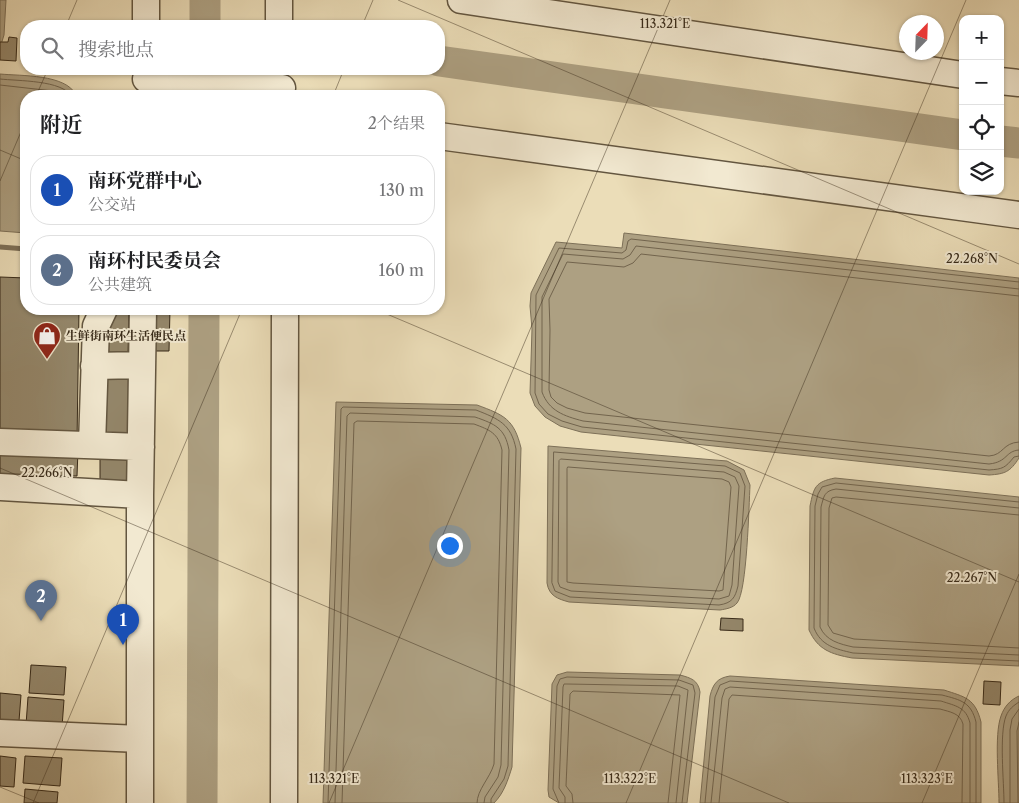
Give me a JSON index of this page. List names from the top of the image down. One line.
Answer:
{"places":{"shop":["生鲜街南环生活便民点"]},"north":"top right","page":{"map_buttons":["+","−"],"search":"搜索地点","heading":["附近","2个结果"],"list":[{"mark":"1","name":"南环党群中心","note":"公交站","value":"130 m"},{"mark":"2","name":"南环村民委员会","note":"公共建筑","value":"160 m"}],"pins":["2","1"]},"coordinates":["113.321°E","22.268°N","22.266°N","22.267°N","113.322°E","113.323°E"]}
